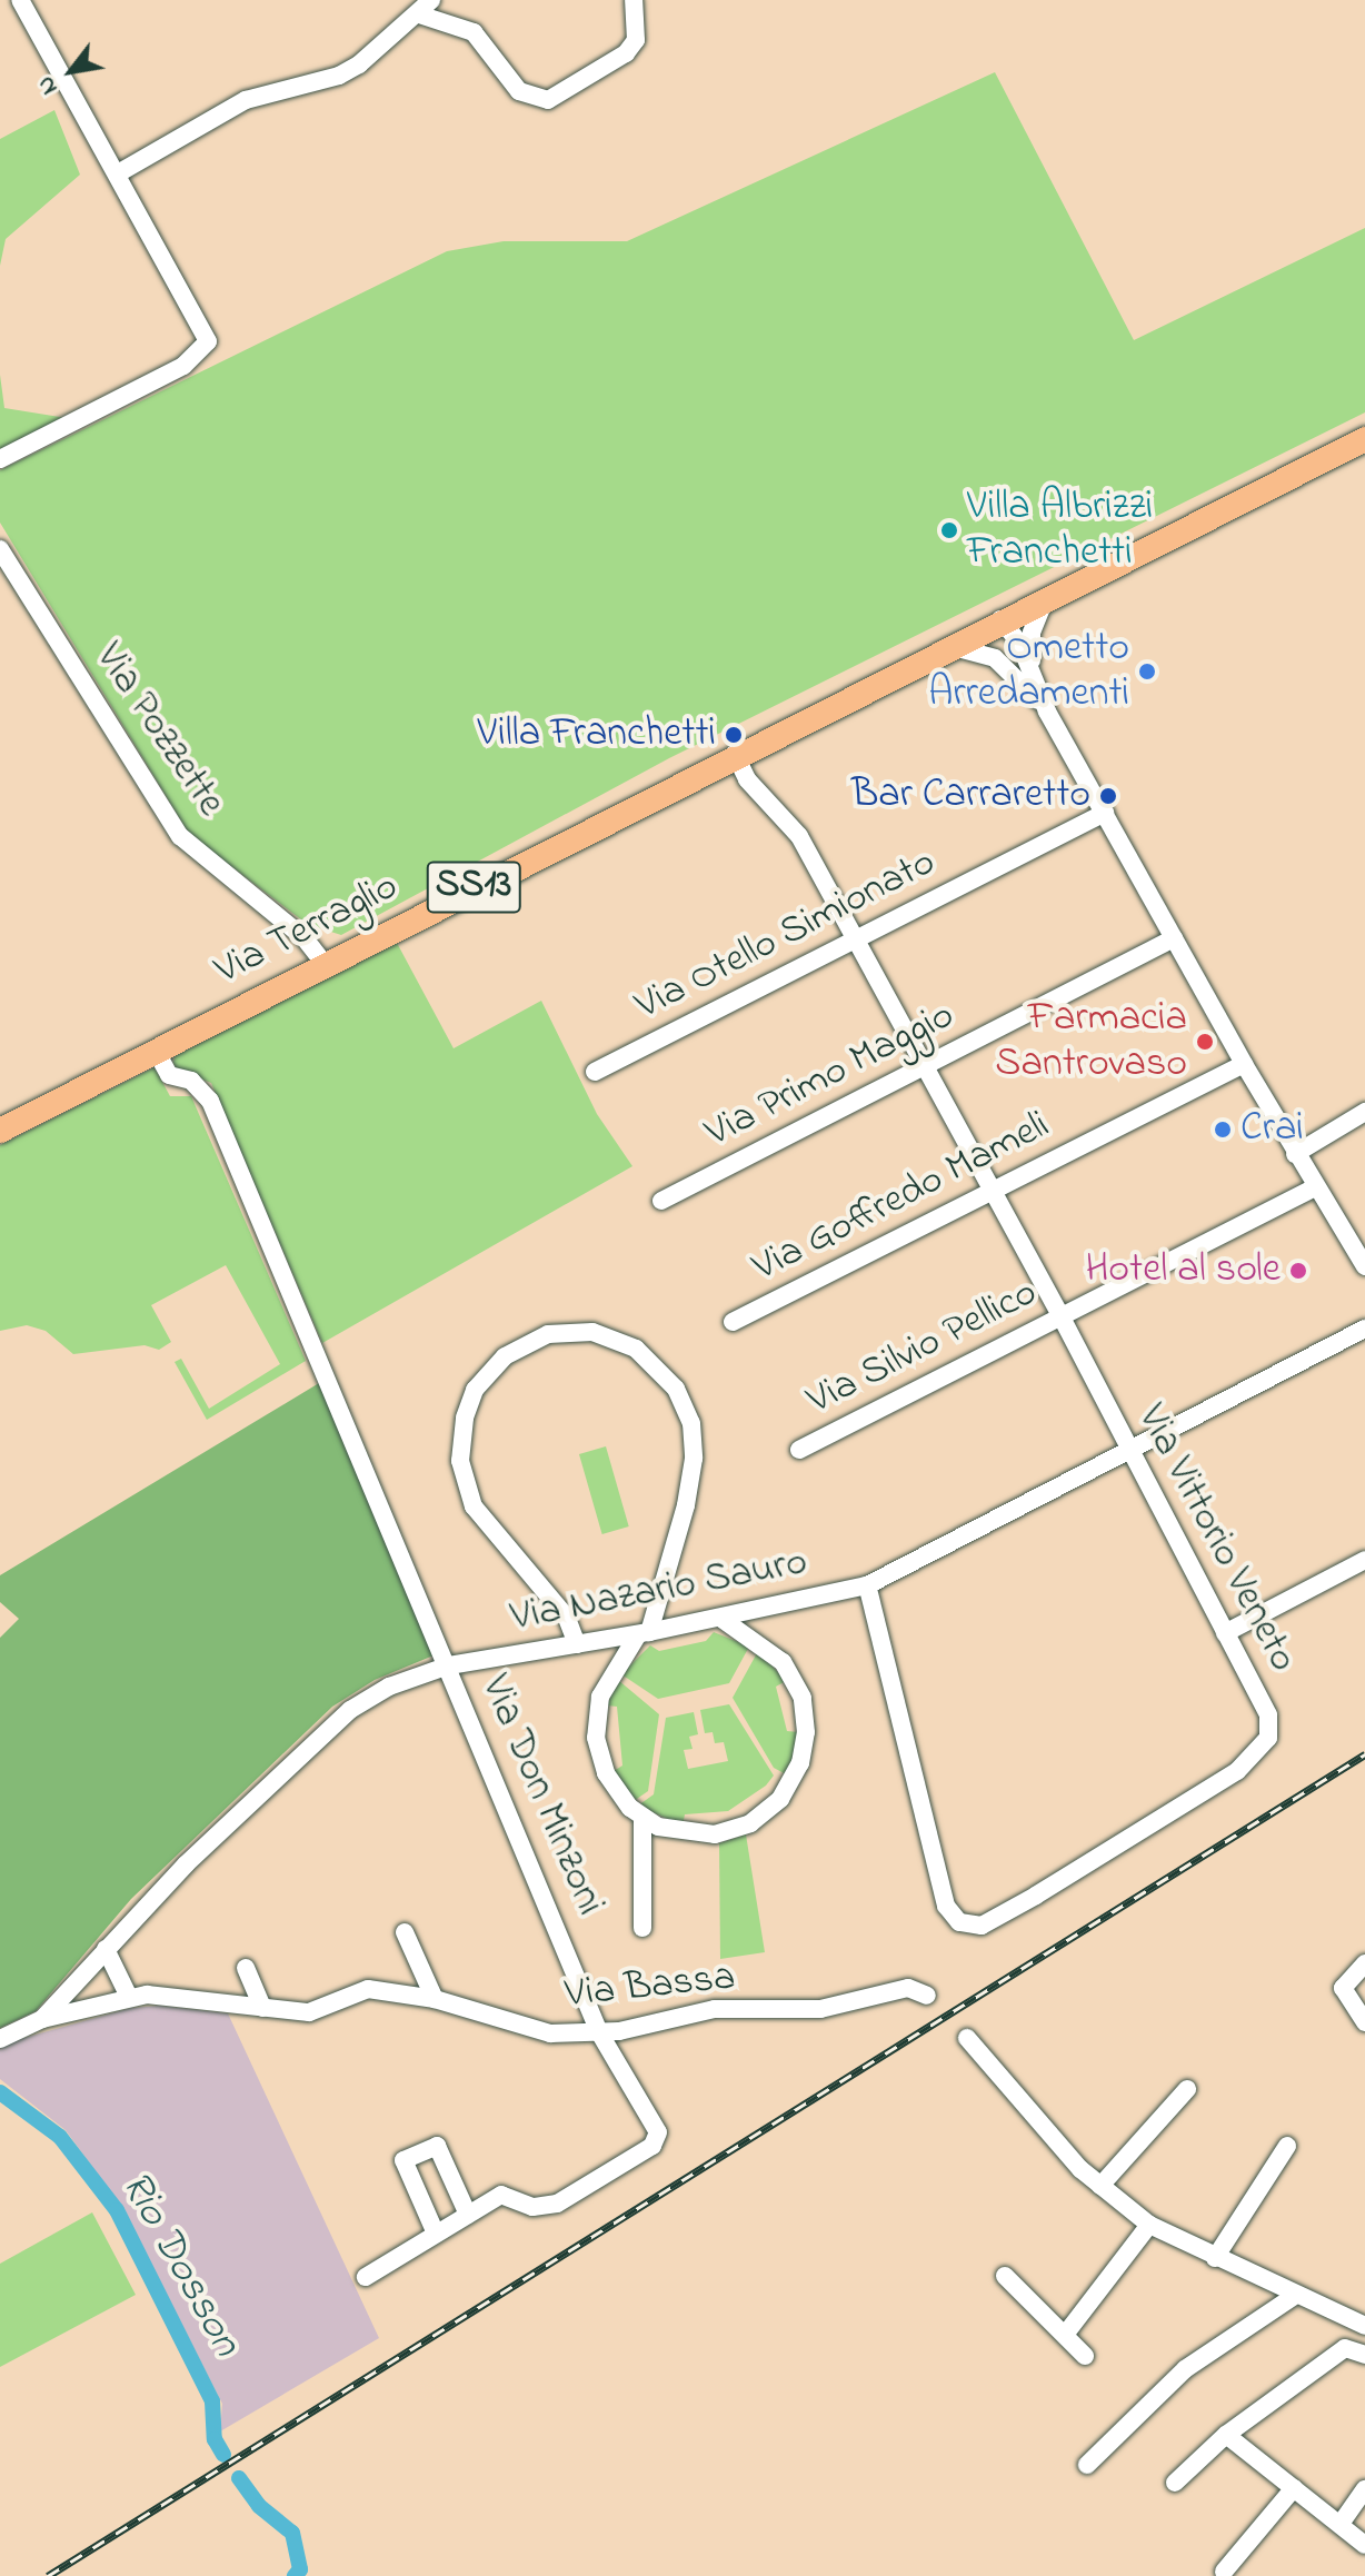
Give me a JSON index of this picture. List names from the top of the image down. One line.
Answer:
{"streets":{"main road":["SS13","Via Terraglio"],"street":["Via Pozzette","Via Otello Simionato","Via Primo Maggio","Via Goffredo Mameli","Via Silvio Pellico","Via Vittorio Veneto","Via Nazario Sauro","Via Don Minzoni","Via Bassa"]},"crossings":[["Via Pozzette","Via Terraglio"],["Via Terraglio","Via Vittorio Veneto"],["Via Terraglio","Via Don Minzoni"],["Via Otello Simionato","Via Vittorio Veneto"],["Via Primo Maggio","Via Vittorio Veneto"],["Via Goffredo Mameli","Via Vittorio Veneto"],["Via Silvio Pellico","Via Vittorio Veneto"],["Via Vittorio Veneto","Via Nazario Sauro"],["Via Nazario Sauro","Via Don Minzoni"],["Via Nazario Sauro","Via Bassa"],["Via Don Minzoni","Via Bassa"]],"water":["Rio Dosson"],"places":["Villa Albrizzi Franchetti","Ometto Arredamenti","Villa Franchetti","Bar Carraretto","Farmacia Santrovaso","Crai","Hotel al sole"],"north":"bottom left"}
